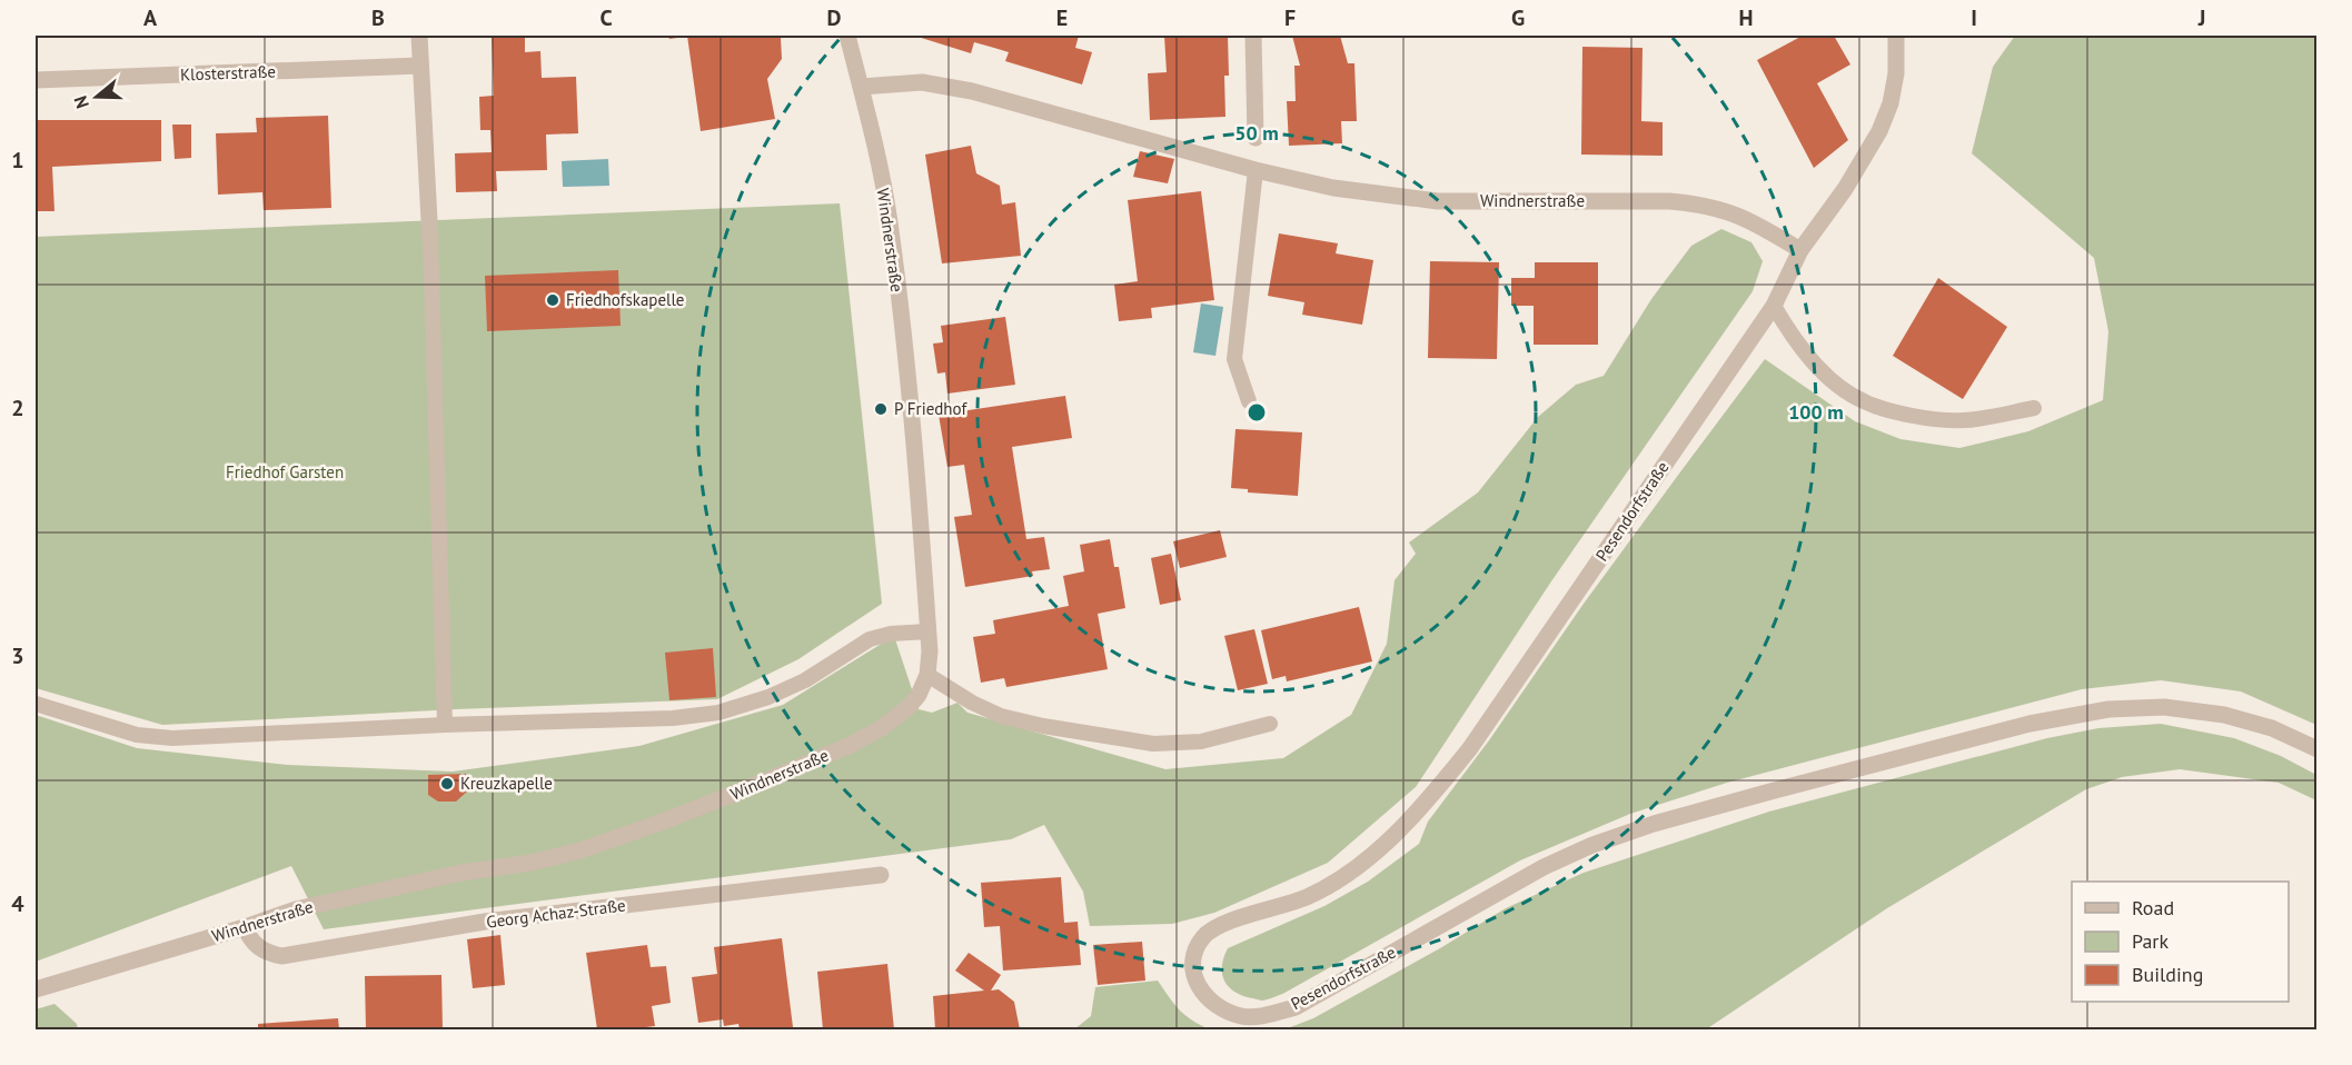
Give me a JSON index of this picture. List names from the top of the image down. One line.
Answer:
{"streets":{"street":["Klosterstraße","Windnerstraße","Pesendorfstraße","Georg Achaz-Straße"]},"crossings":[["Windnerstraße","Pesendorfstraße"],["Windnerstraße","Georg Achaz-Straße"]],"parks":["Friedhof Garsten"],"places":["Friedhofskapelle","P Friedhof","Kreuzkapelle"],"legend":["Road","Park","Building"],"north":"left","grid":{"columns":["A","B","C","D","E","F","G","H","I","J"],"rows":["1","2","3","4"]},"rings":["50 m","100 m"]}
